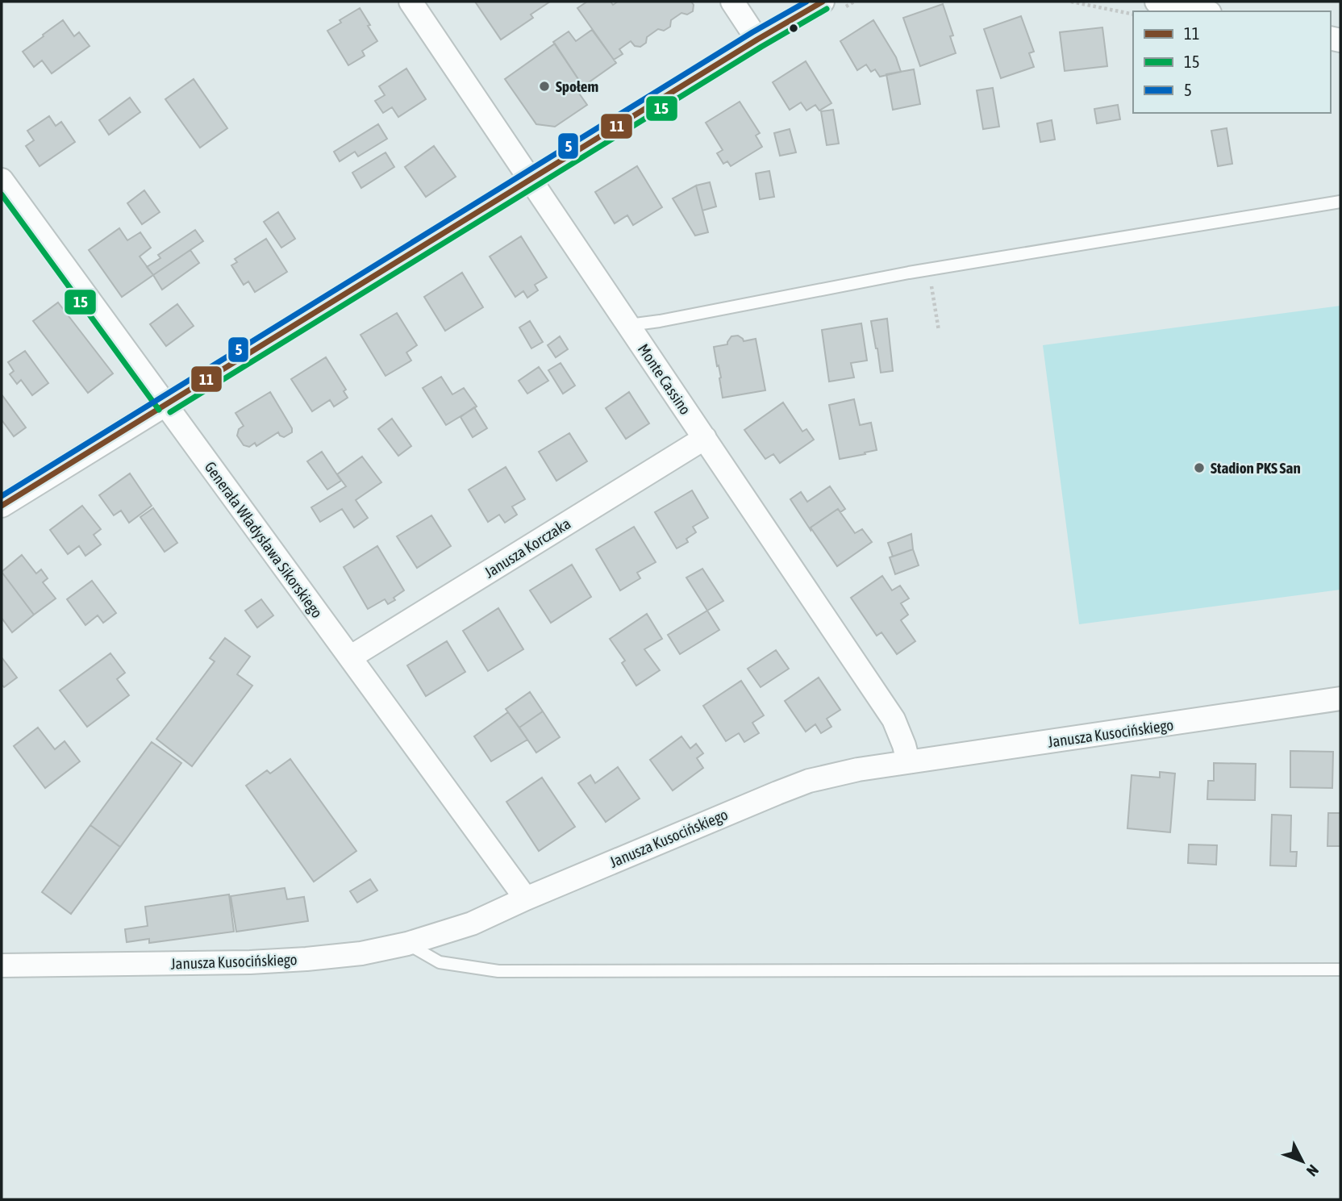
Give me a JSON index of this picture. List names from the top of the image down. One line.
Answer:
{"streets":{"street":["Monte Cassino","Generała Władysława Sikorskiego","Janusza Korczaka","Janusza Kusocińskiego"]},"crossings":[["Monte Cassino","Janusza Korczaka"],["Monte Cassino","Janusza Kusocińskiego"],["Generała Władysława Sikorskiego","Janusza Korczaka"],["Generała Władysława Sikorskiego","Janusza Kusocińskiego"]],"places":["Społem","Stadion PKS San"],"lines":["transit line 11","transit line 5","transit line 15"],"legend":["11","15","5"],"north":"bottom right"}
